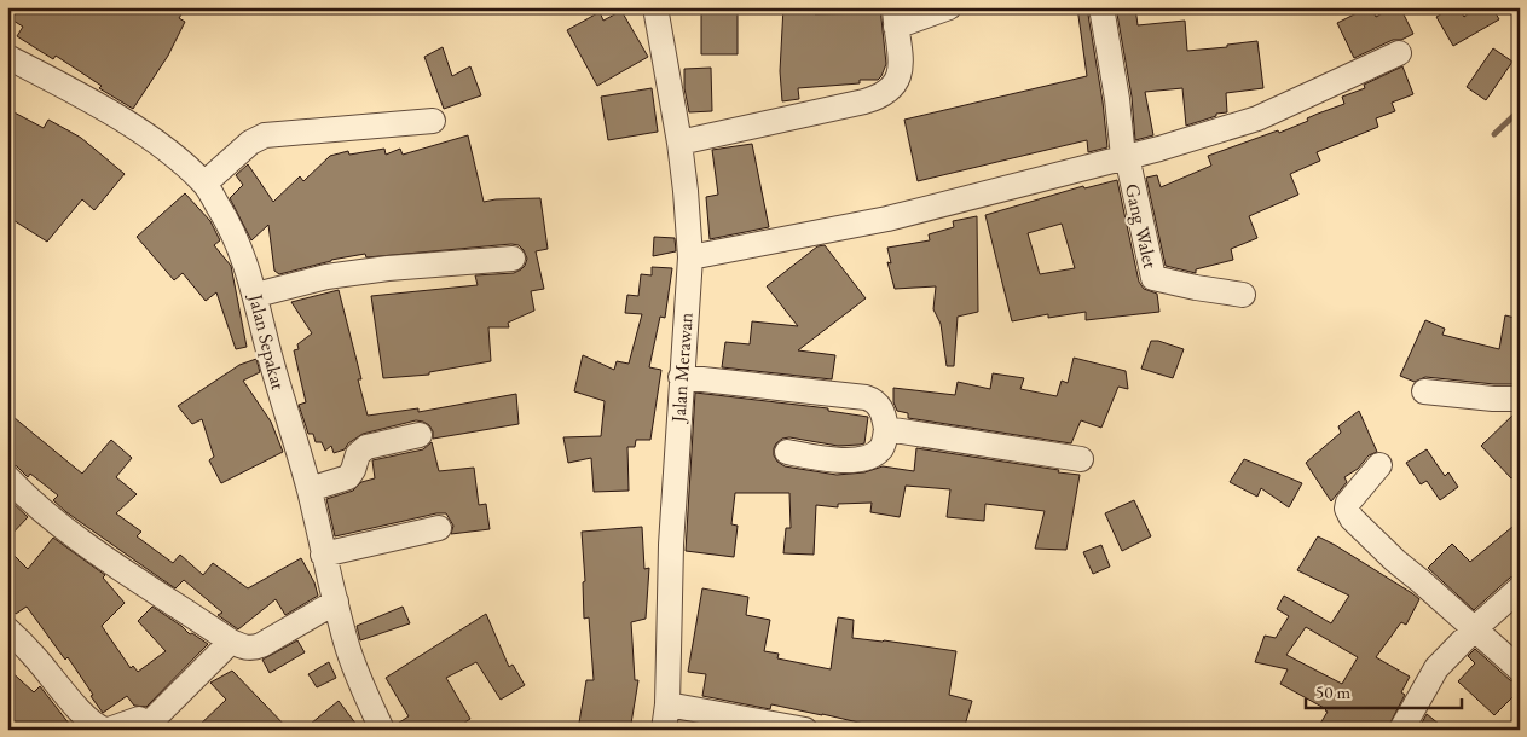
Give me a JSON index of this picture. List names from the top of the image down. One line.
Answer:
{"streets":{"street":["Gang Walet","Jalan Sepakat","Jalan Merawan"]},"scale_bar":"50 m"}
